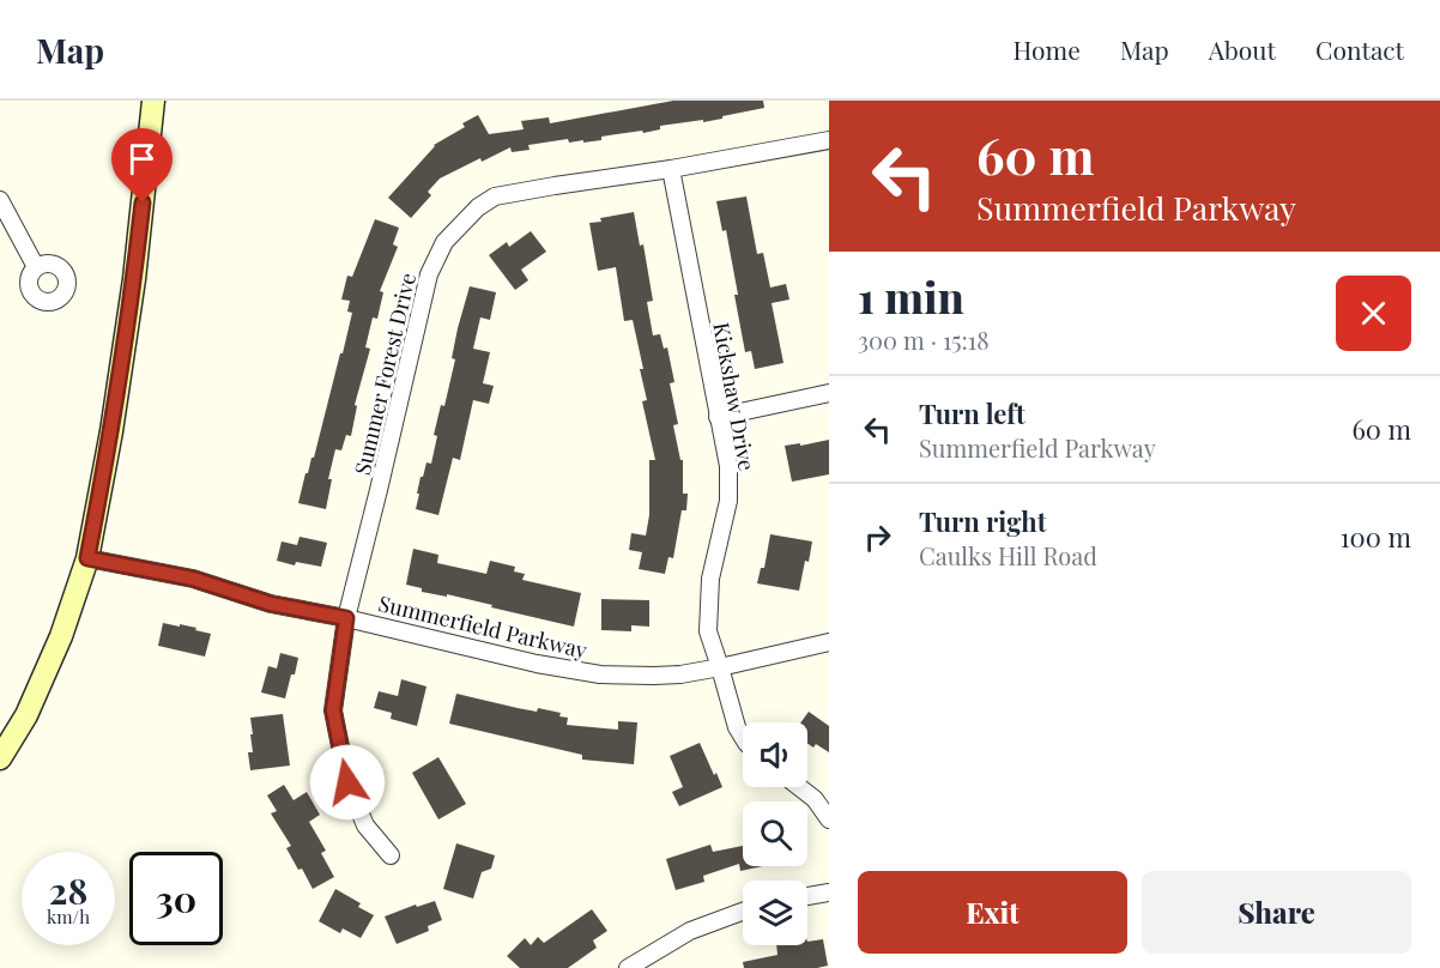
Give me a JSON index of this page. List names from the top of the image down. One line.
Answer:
{"streets":{"street":["Summer Forest Drive","Kickshaw Drive","Summerfield Parkway"]},"crossings":[["Summer Forest Drive","Kickshaw Drive"],["Summer Forest Drive","Summerfield Parkway"],["Kickshaw Drive","Summerfield Parkway"]],"page":{"header":"Map","nav":["Home","Map","About","Contact"],"turn":["60 m","Summerfield Parkway"],"heading":["1 min","300 m · 15:18"],"list":[{"name":"Turn left","note":"Summerfield Parkway","value":"60 m"},{"name":"Turn right","note":"Caulks Hill Road","value":"100 m"}],"speed":"28 km/h","limit":"30","buttons":["Exit","Share"]}}
